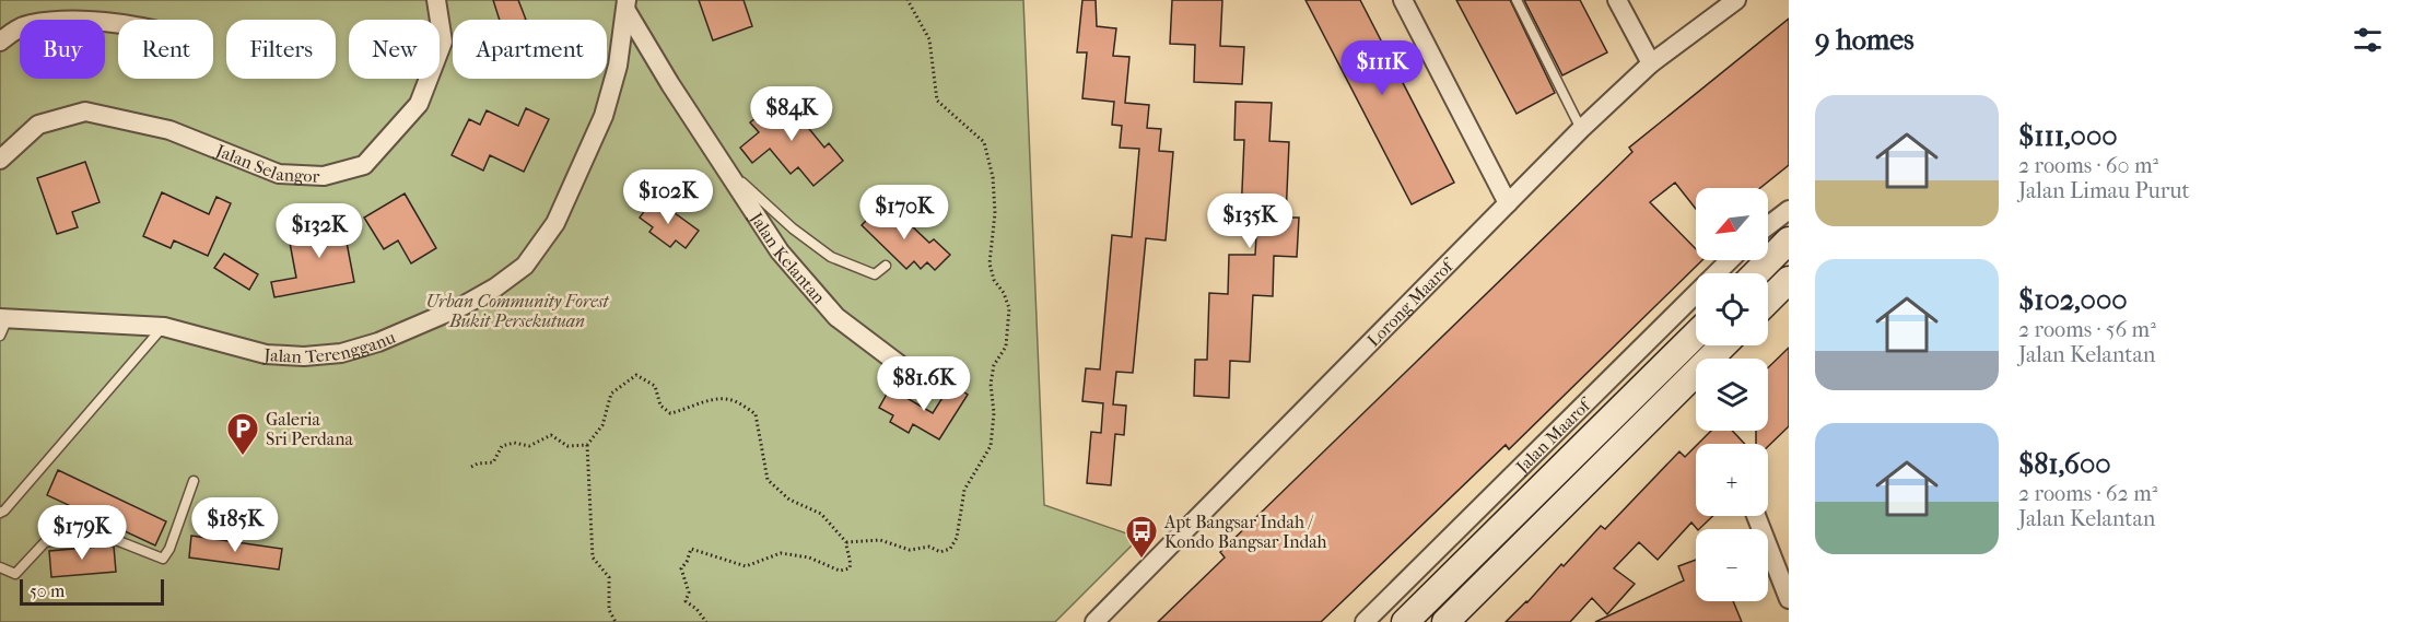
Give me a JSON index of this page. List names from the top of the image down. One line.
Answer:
{"streets":{"main road":["Jalan Maarof"],"street":["Jalan Selangor","Jalan Kelantan","Lorong Maarof","Jalan Terengganu"]},"crossings":[["Jalan Kelantan","Jalan Terengganu"]],"parks":["Urban Community Forest Bukit Persekutuan"],"places":{"parking":["Galeria Sri Perdana"],"bus stop":["Apt Bangsar Indah / Kondo Bangsar Indah"]},"scale_bar":"50 m","north":"bottom left","page":{"heading":"9 homes","chip":["Buy","Rent","Filters","New","Apartment"],"price":["$111K","$84K","$102K","$170K","$135K","$132K","$81.6K","$185K","$179K"],"list":[{"name":"$111,000","note":"2 rooms · 60 m² · Jalan Limau Purut"},{"name":"$102,000","note":"2 rooms · 56 m² · Jalan Kelantan"},{"name":"$81,600","note":"2 rooms · 62 m² · Jalan Kelantan"}],"map_buttons":["+","−"],"scale":"50 m"}}
